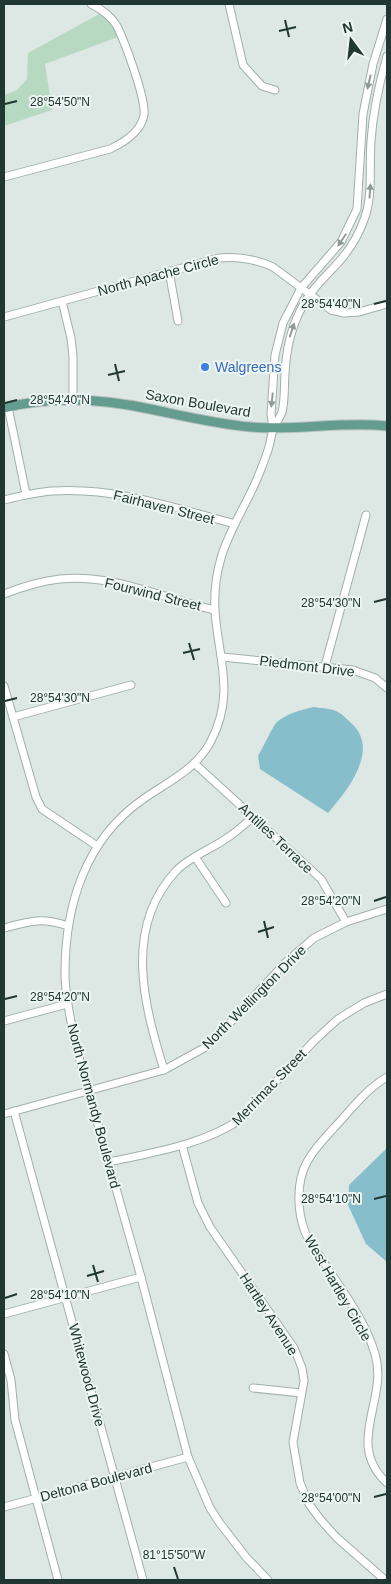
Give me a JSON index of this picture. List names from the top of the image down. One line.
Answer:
{"streets":{"main road":["Saxon Boulevard"],"street":["North Apache Circle","Fairhaven Street","Fourwind Street","Piedmont Drive","Antilles Terrace","North Wellington Drive","Merrimac Street","North Normandy Boulevard","West Hartley Circle","Hartley Avenue","Whitewood Drive","Deltona Boulevard"]},"crossings":[["North Apache Circle","North Normandy Boulevard"],["Saxon Boulevard","North Normandy Boulevard"],["Fairhaven Street","North Normandy Boulevard"],["Fourwind Street","North Normandy Boulevard"],["Piedmont Drive","North Normandy Boulevard"],["Antilles Terrace","North Wellington Drive"],["Antilles Terrace","North Normandy Boulevard"],["North Wellington Drive","North Normandy Boulevard"],["North Wellington Drive","Whitewood Drive"],["Merrimac Street","North Normandy Boulevard"],["Merrimac Street","Hartley Avenue"],["North Normandy Boulevard","Deltona Boulevard"],["Whitewood Drive","Deltona Boulevard"]],"places":["Walgreens"],"north":"top","coordinates":["28°54'50\"N","28°54'40\"N","28°54'30\"N","28°54'20\"N","28°54'10\"N","28°54'00\"N","81°15'50\"W"]}
